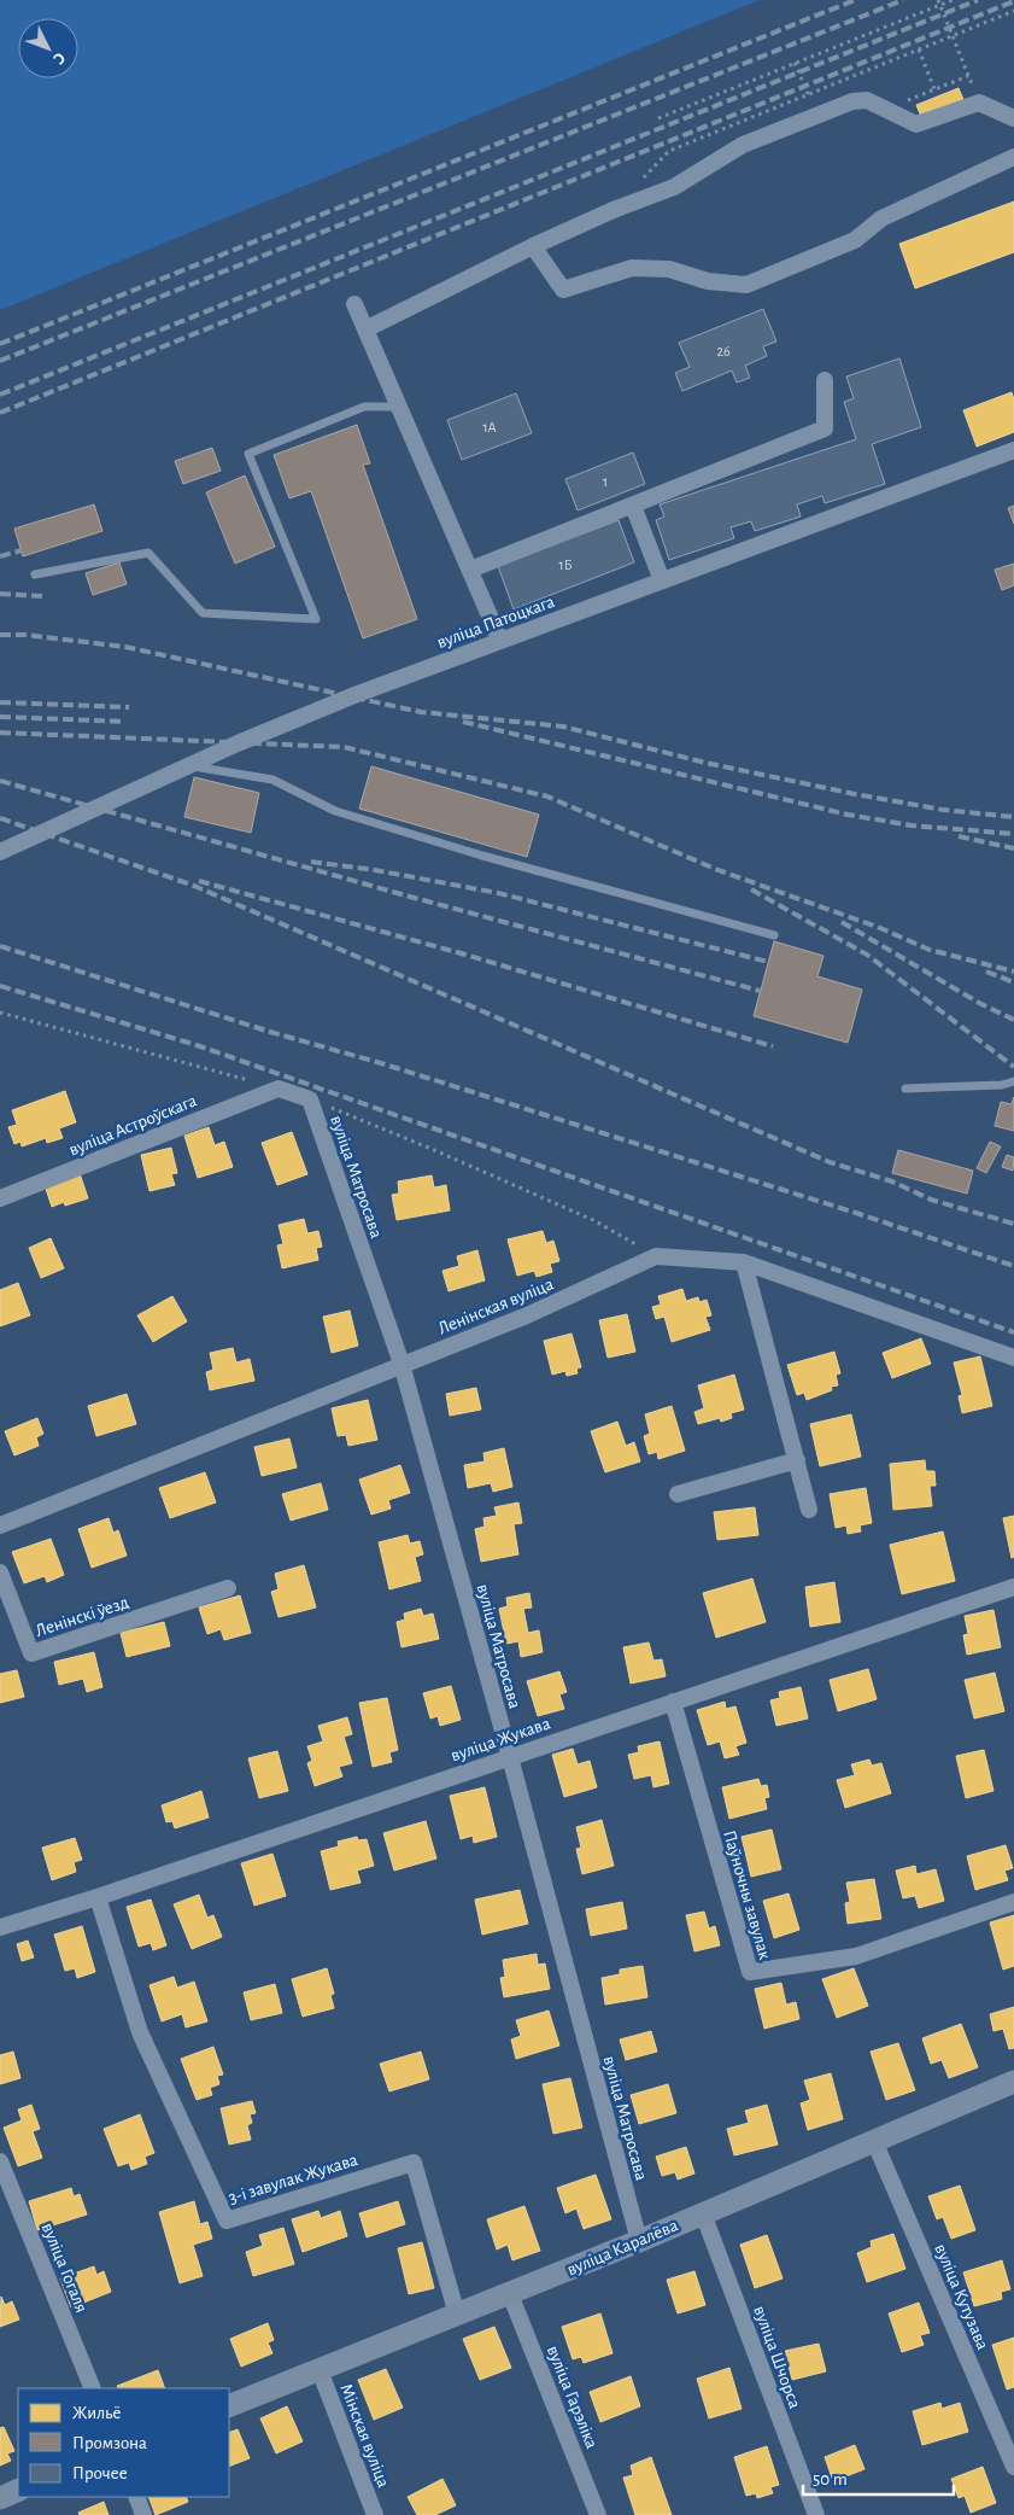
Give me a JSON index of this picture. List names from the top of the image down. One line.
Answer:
{"streets":{"street":["вуліца Патоцкага","вуліца Астроўскага","вуліца Матросава","Ленінская вуліца","Ленінскі ўезд","вуліца Жукава","Паўночны завулак","3-і завулак Жукава","вуліца Каралёва","вуліца Гогаля","вуліца Кутузава","вуліца Шчорса","вуліца Гарэліка","Мінская вуліца"]},"crossings":[["вуліца Астроўскага","вуліца Матросава"],["вуліца Матросава","Ленінская вуліца"],["вуліца Матросава","вуліца Жукава"],["вуліца Матросава","вуліца Каралёва"],["вуліца Жукава","Паўночны завулак"],["вуліца Жукава","3-і завулак Жукава"],["3-і завулак Жукава","вуліца Каралёва"],["вуліца Каралёва","вуліца Кутузава"],["вуліца Каралёва","вуліца Шчорса"],["вуліца Каралёва","вуліца Гарэліка"],["вуліца Каралёва","Мінская вуліца"]],"house_numbers":["26","1А","1","1Б"],"legend":["Жильё","Промзона","Прочее"],"scale_bar":"50 m","north":"bottom right"}
